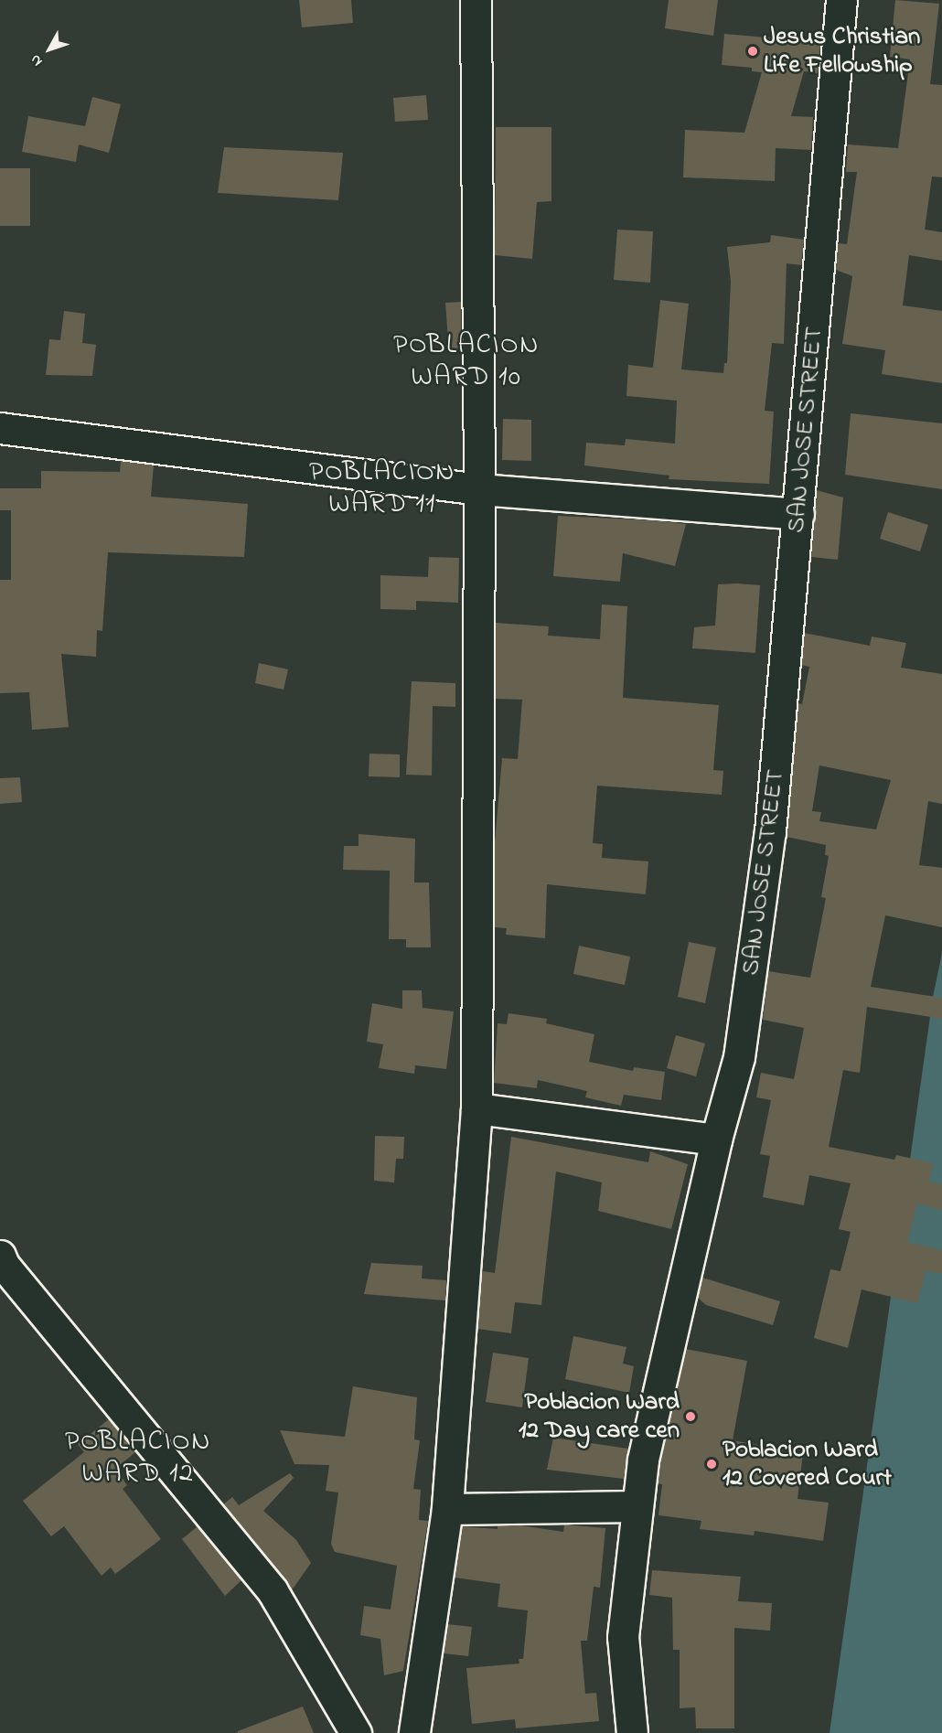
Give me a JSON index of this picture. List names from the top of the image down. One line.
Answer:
{"streets":{"street":["SAN JOSE STREET"]},"districts":["POBLACION WARD 10","POBLACION WARD 11","POBLACION WARD 12"],"places":["Jesus Christian Life Fellowship","Poblacion Ward 12 Day care cen","Poblacion Ward 12 Covered Court"],"north":"bottom left"}
